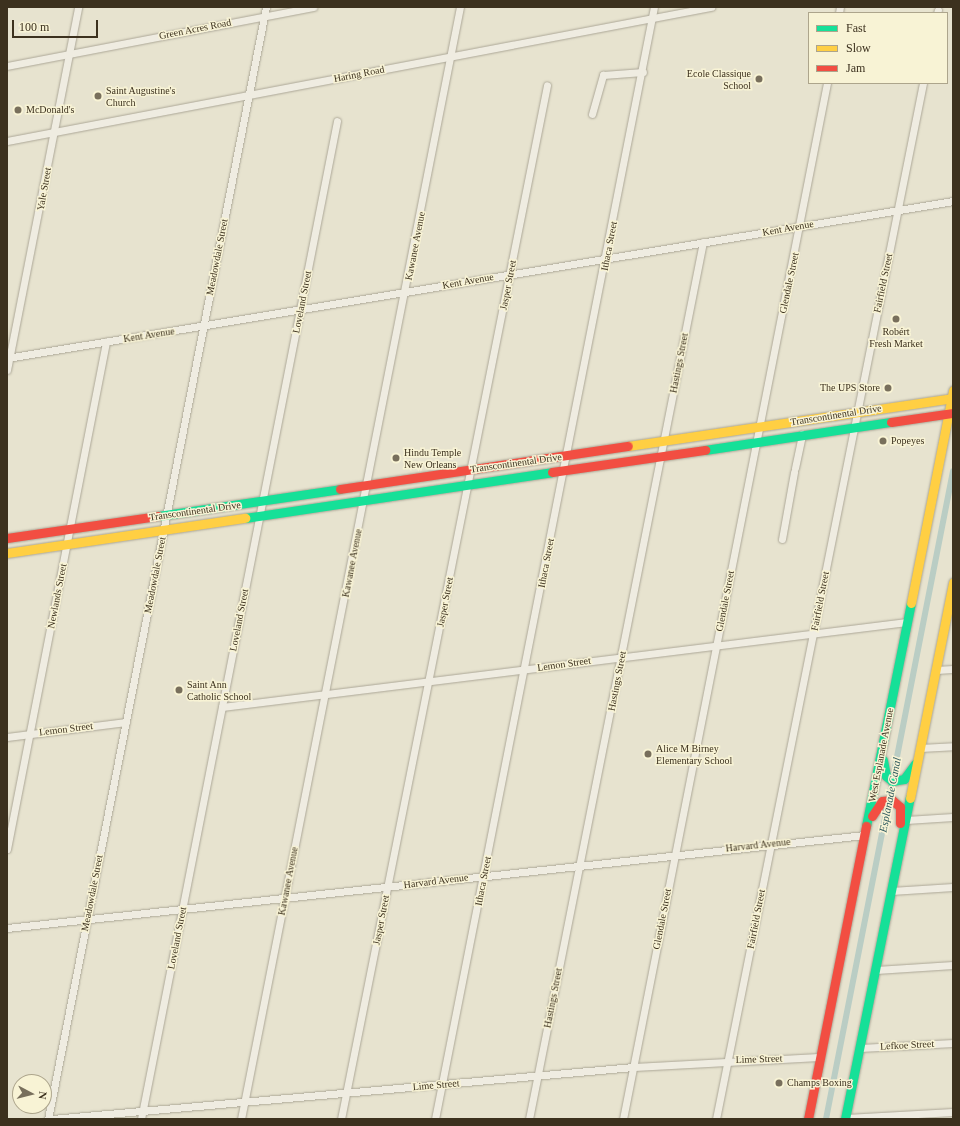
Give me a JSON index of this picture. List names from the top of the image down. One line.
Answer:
{"streets":{"street":["Green Acres Road","Haring Road","Yale Street","Kent Avenue","Kawanee Avenue","Ithaca Street","Meadowdale Street","Glendale Street","Fairfield Street","Jasper Street","Loveland Street","Hastings Street","Transcontinental Drive","Newlands Street","Lemon Street","West Esplanade Avenue","Harvard Avenue","Lefkoe Street","Lime Street"]},"crossings":[["Green Acres Road","Yale Street"],["Green Acres Road","Meadowdale Street"],["Haring Road","Yale Street"],["Haring Road","Kawanee Avenue"],["Haring Road","Ithaca Street"],["Haring Road","Meadowdale Street"],["Yale Street","Kent Avenue"],["Kent Avenue","Kawanee Avenue"],["Kent Avenue","Ithaca Street"],["Kent Avenue","Meadowdale Street"],["Kent Avenue","Glendale Street"],["Kent Avenue","Fairfield Street"],["Kent Avenue","Jasper Street"],["Kent Avenue","Loveland Street"],["Kent Avenue","Hastings Street"],["Kent Avenue","Newlands Street"],["Kawanee Avenue","Transcontinental Drive"],["Kawanee Avenue","Lemon Street"],["Kawanee Avenue","Harvard Avenue"],["Kawanee Avenue","Lime Street"],["Ithaca Street","Transcontinental Drive"],["Ithaca Street","Lemon Street"],["Ithaca Street","Harvard Avenue"],["Ithaca Street","Lime Street"],["Meadowdale Street","Transcontinental Drive"],["Meadowdale Street","Lemon Street"],["Meadowdale Street","Harvard Avenue"],["Glendale Street","Transcontinental Drive"],["Glendale Street","Lemon Street"],["Glendale Street","Harvard Avenue"],["Glendale Street","Lime Street"],["Fairfield Street","Transcontinental Drive"],["Fairfield Street","Lemon Street"],["Fairfield Street","Harvard Avenue"],["Fairfield Street","Lime Street"],["Jasper Street","Transcontinental Drive"],["Jasper Street","Lemon Street"],["Jasper Street","Harvard Avenue"],["Jasper Street","Lime Street"],["Loveland Street","Transcontinental Drive"],["Loveland Street","Lemon Street"],["Loveland Street","Harvard Avenue"],["Loveland Street","Lime Street"],["Hastings Street","Transcontinental Drive"],["Hastings Street","Lemon Street"],["Hastings Street","Harvard Avenue"],["Hastings Street","Lime Street"],["Transcontinental Drive","Newlands Street"],["Transcontinental Drive","West Esplanade Avenue"],["Newlands Street","Lemon Street"],["Lemon Street","West Esplanade Avenue"],["West Esplanade Avenue","Harvard Avenue"],["West Esplanade Avenue","Lime Street"]],"water":["Esplanade Canal"],"places":["Ecole Classique School","Saint Augustine's Church","McDonald's","Robért Fresh Market","The UPS Store","Popeyes","Hindu Temple New Orleans","Saint Ann Catholic School","Alice M Birney Elementary School","Champs Boxing"],"legend":["Fast","Slow","Jam"],"scale_bar":"100 m","north":"right"}
